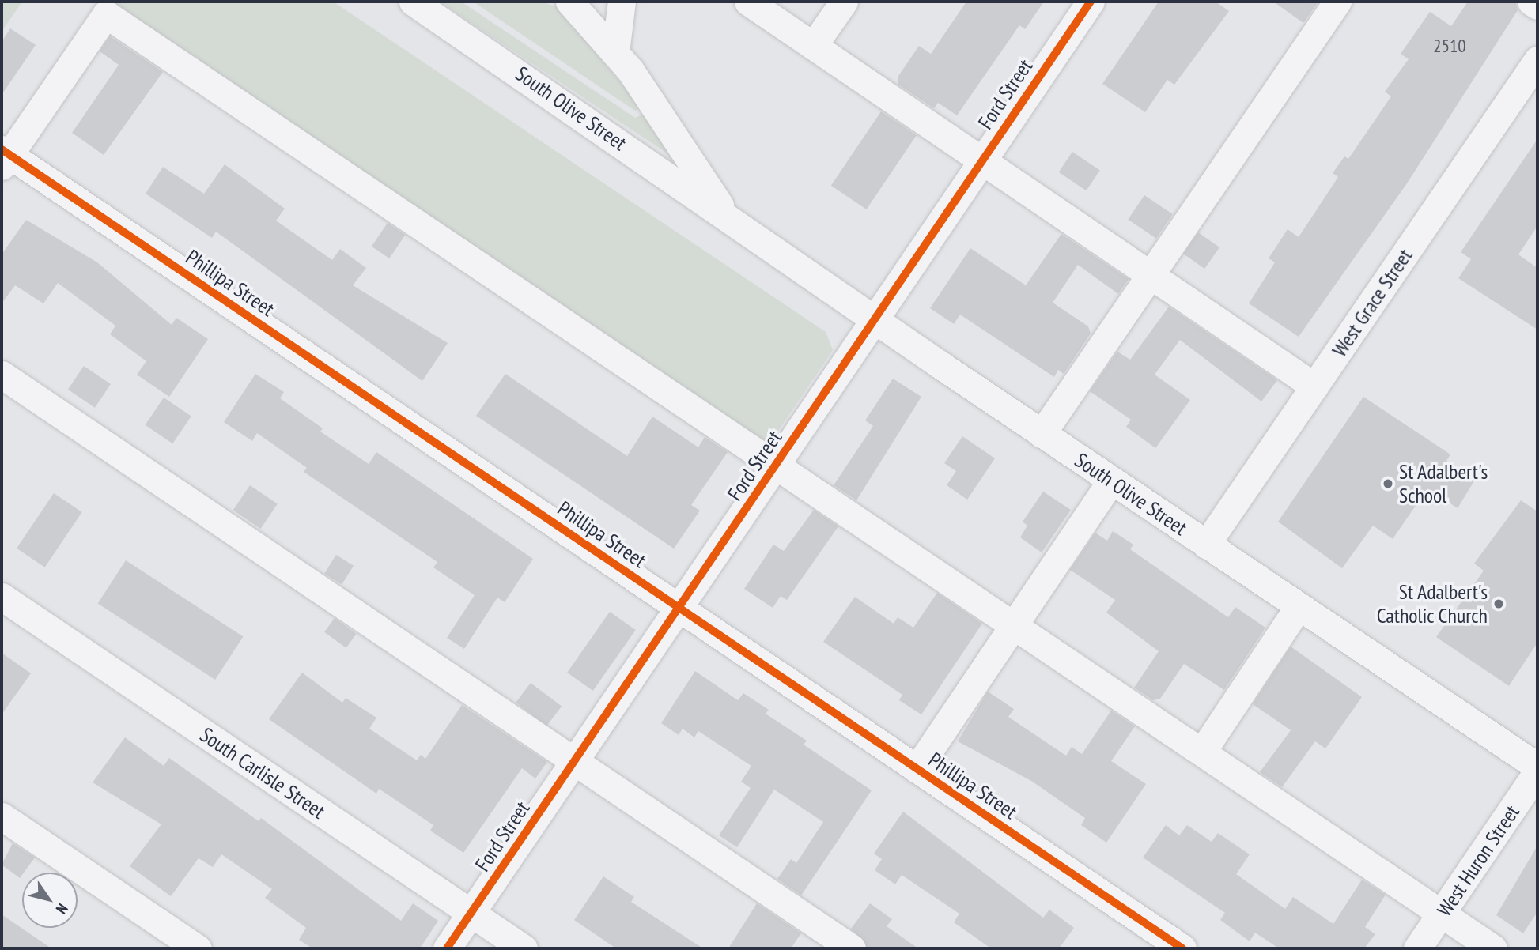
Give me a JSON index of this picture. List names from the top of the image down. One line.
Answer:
{"streets":{"street":["Ford Street","South Olive Street","Phillipa Street","West Grace Street","South Carlisle Street","West Huron Street"]},"crossings":[["Ford Street","South Olive Street"],["Ford Street","Phillipa Street"],["Ford Street","South Carlisle Street"],["South Olive Street","West Grace Street"]],"places":["St Adalbert's School","St Adalbert's Catholic Church"],"house_numbers":["2510"],"north":"bottom right"}
